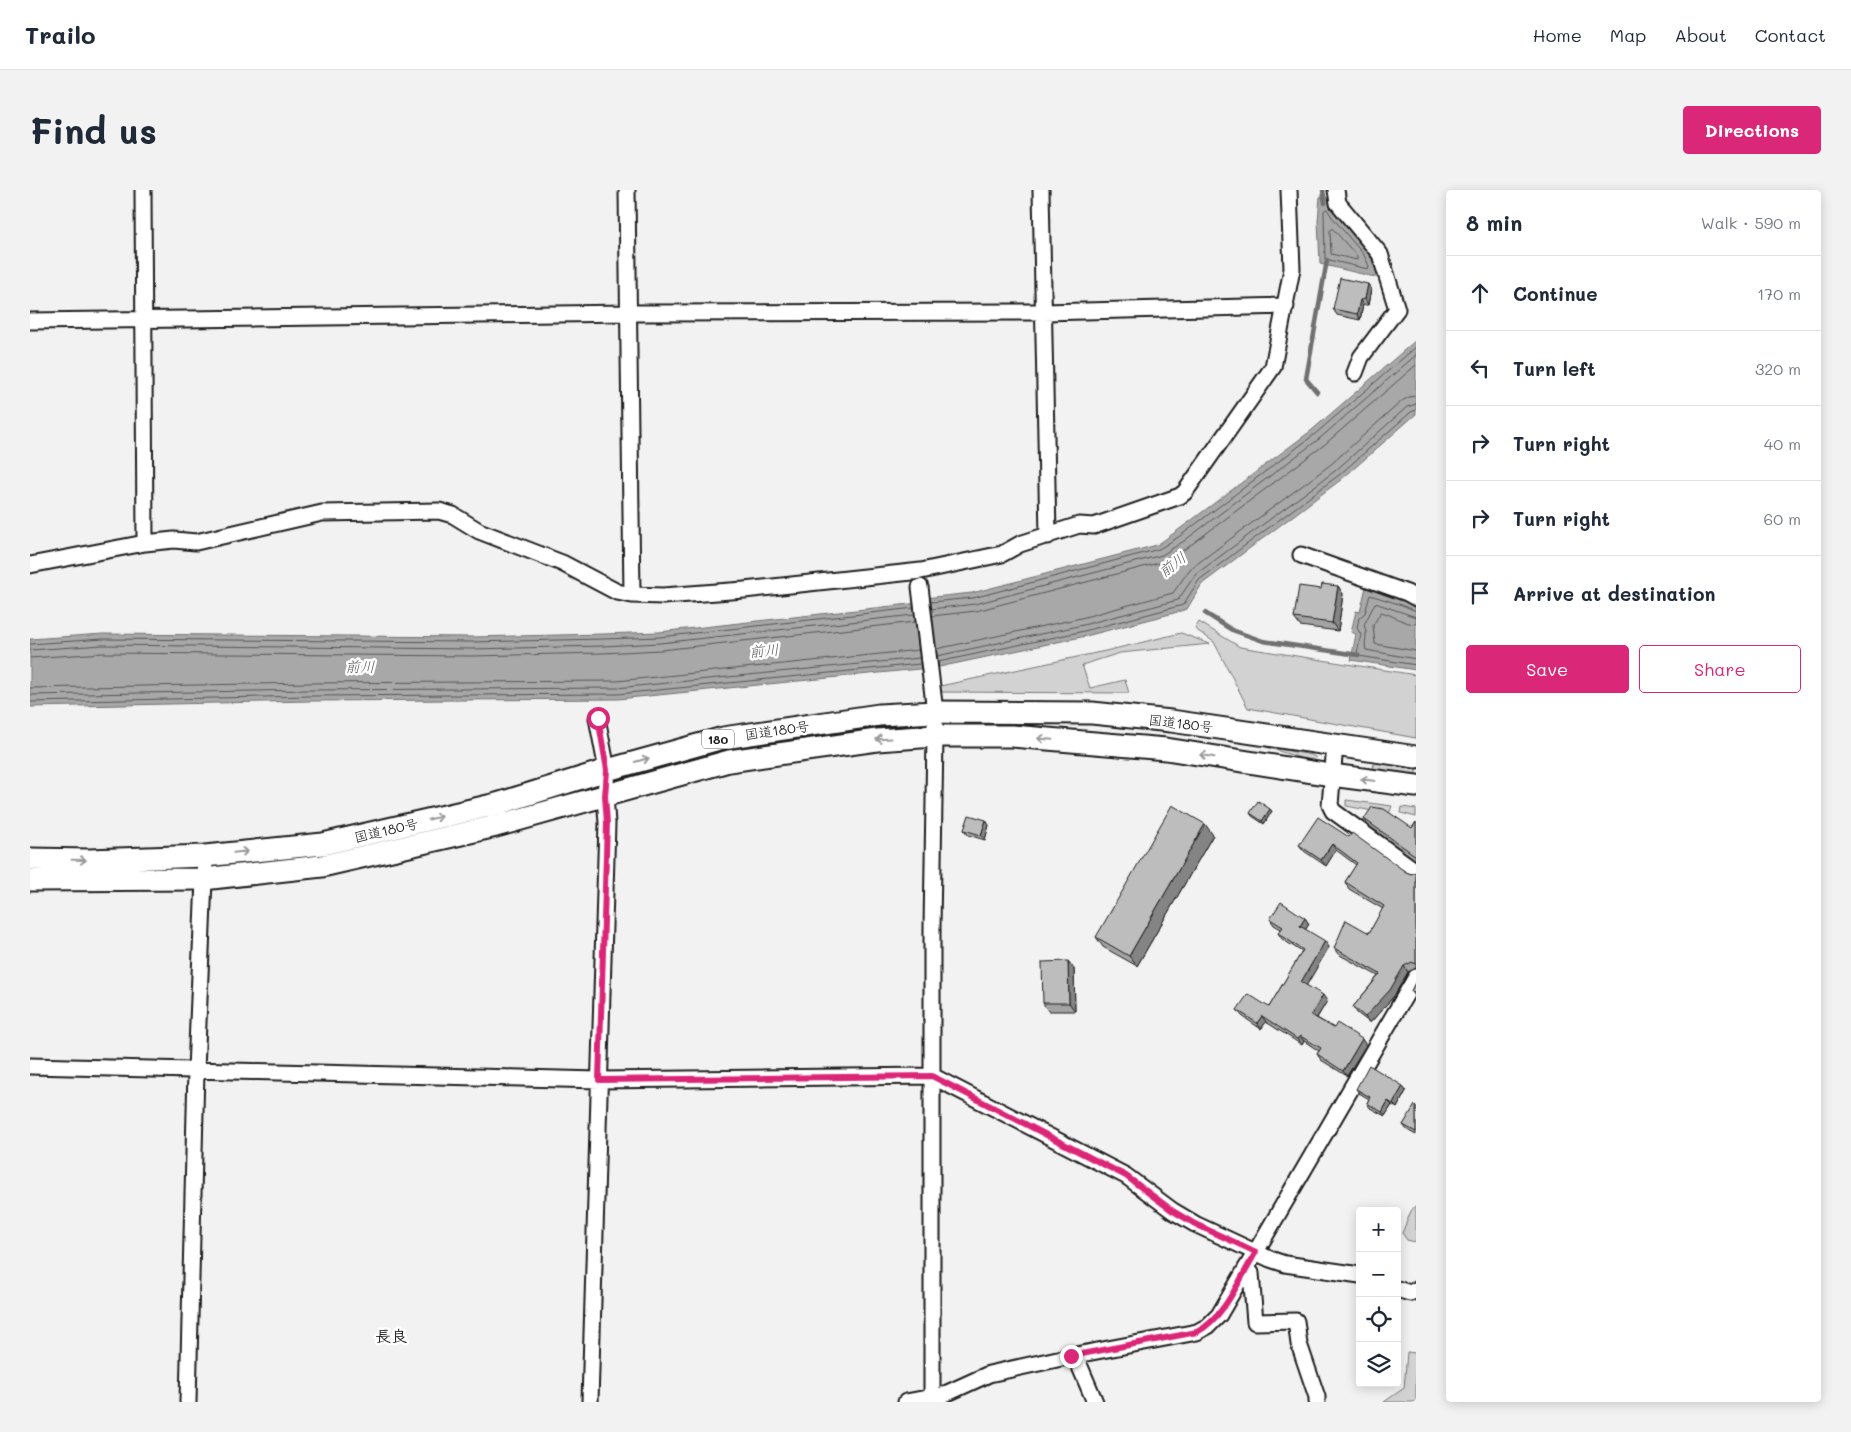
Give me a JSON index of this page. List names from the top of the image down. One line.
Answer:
{"streets":{"highway":["国道180号","180"]},"districts":["長良"],"water":["前川"],"page":{"header":"Trailo","nav":["Home","Map","About","Contact"],"buttons":["Directions",["Save","Share"]],"title":"Find us","heading":["8 min","Walk · 590 m"],"list":[["Continue","170 m"],["Turn left","320 m"],["Turn right","40 m"],["Turn right","60 m"],"Arrive at destination"],"map_buttons":["+","−"]}}
